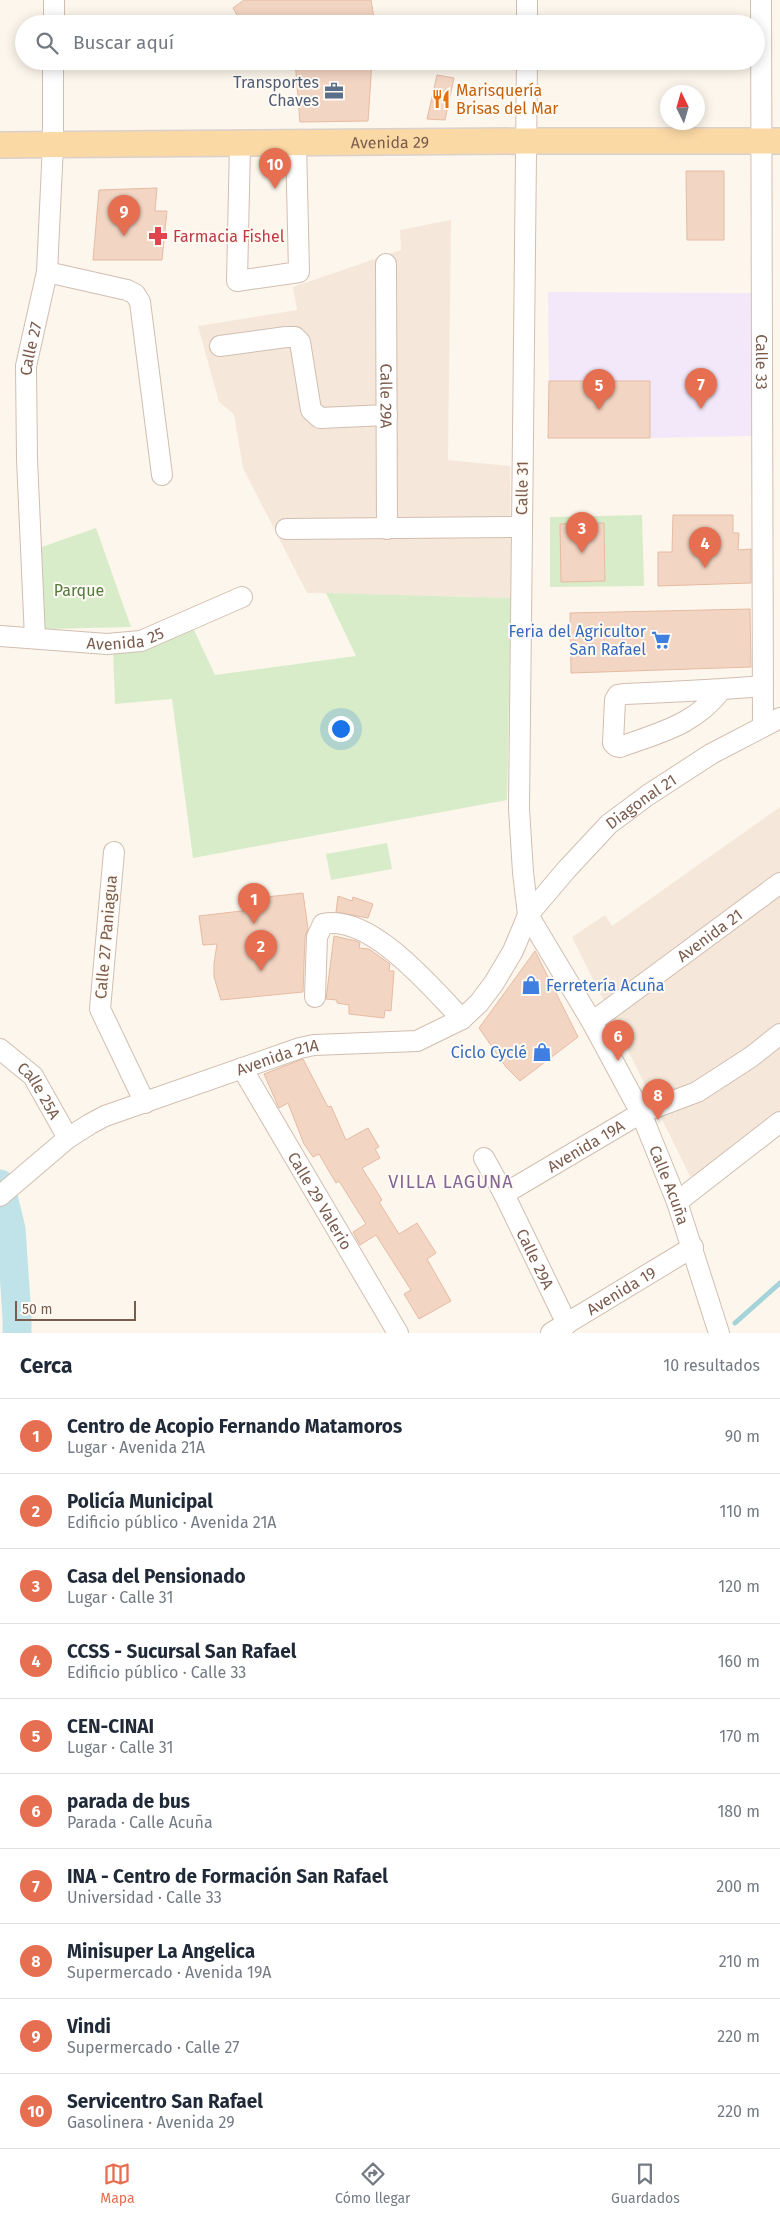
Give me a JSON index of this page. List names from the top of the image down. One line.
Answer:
{"streets":{"main road":["Avenida 29"],"street":["Calle 27","Calle 33","Calle 29A","Calle 31","Avenida 25","Diagonal 21","Avenida 21","Calle 27 Paniagua","Avenida 21A","Calle 25A","Avenida 19A","Calle Acuña","Calle 29 Valerio","Avenida 19"]},"crossings":[["Avenida 29","Calle 27"],["Avenida 29","Calle 33"],["Avenida 29","Calle 31"],["Calle 27","Avenida 25"],["Calle 33","Diagonal 21"],["Calle 29A","Avenida 19A"],["Calle 29A","Avenida 19"],["Calle 31","Diagonal 21"],["Calle 31","Avenida 21A"],["Calle 31","Calle Acuña"],["Diagonal 21","Avenida 21A"],["Diagonal 21","Calle Acuña"],["Avenida 21","Calle Acuña"],["Calle 27 Paniagua","Avenida 21A"],["Avenida 21A","Calle 25A"],["Avenida 21A","Calle Acuña"],["Avenida 21A","Calle 29 Valerio"],["Avenida 19A","Calle Acuña"],["Calle Acuña","Avenida 19"]],"districts":["VILLA LAGUNA"],"parks":["Parque"],"places":{"office":["Transportes Chaves"],"restaurant":["Marisquería Brisas del Mar"],"pharmacy":["Farmacia Fishel"],"supermarket":["Feria del Agricultor San Rafael"],"shop":["Ferretería Acuña","Ciclo Cyclé"]},"scale_bar":"50 m","north":"top","page":{"search":"Buscar aquí","pins":["10","9","7","5","3","4","1","2","6","8"],"scale":"50 m","heading":["Cerca","10 resultados"],"list":[{"mark":"1","name":"Centro de Acopio Fernando Matamoros","note":"Lugar · Avenida 21A","value":"90 m"},{"mark":"2","name":"Policía Municipal","note":"Edificio público · Avenida 21A","value":"110 m"},{"mark":"3","name":"Casa del Pensionado","note":"Lugar · Calle 31","value":"120 m"},{"mark":"4","name":"CCSS - Sucursal San Rafael","note":"Edificio público · Calle 33","value":"160 m"},{"mark":"5","name":"CEN-CINAI","note":"Lugar · Calle 31","value":"170 m"},{"mark":"6","name":"parada de bus","note":"Parada · Calle Acuña","value":"180 m"},{"mark":"7","name":"INA - Centro de Formación San Rafael","note":"Universidad · Calle 33","value":"200 m"},{"mark":"8","name":"Minisuper La Angelica","note":"Supermercado · Avenida 19A","value":"210 m"},{"mark":"9","name":"Vindi","note":"Supermercado · Calle 27","value":"220 m"},{"mark":"10","name":"Servicentro San Rafael","note":"Gasolinera · Avenida 29","value":"220 m"}],"nav":["Mapa","Cómo llegar","Guardados"]}}
